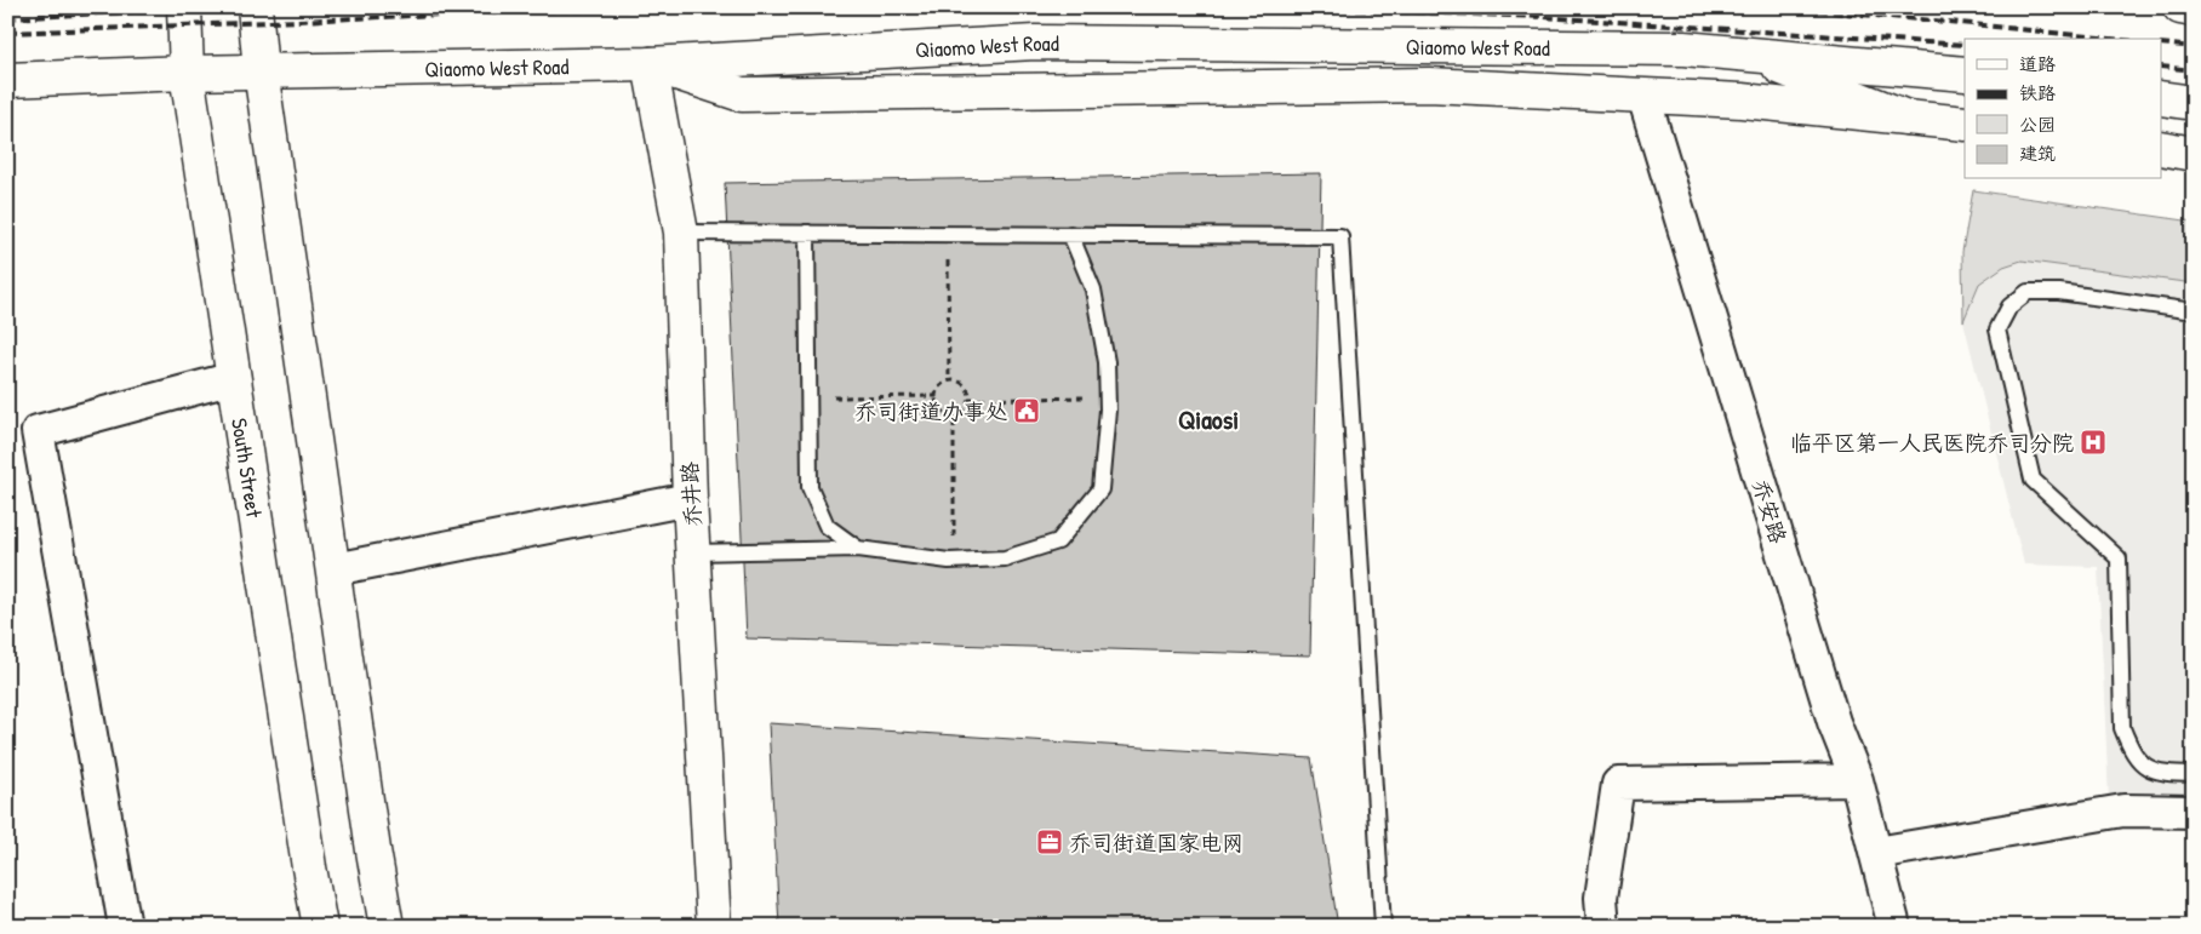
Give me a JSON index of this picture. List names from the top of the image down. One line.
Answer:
{"streets":{"main road":["Qiaomo West Road","South Street","乔井路"],"street":["乔安路"]},"crossings":[["Qiaomo West Road","South Street"],["Qiaomo West Road","乔井路"]],"districts":["Qiaosi"],"places":{"public building":["乔司街道办事处"],"hospital":["临平区第一人民医院乔司分院"],"office":["乔司街道国家电网"]},"legend":["道路","铁路","公园","建筑"]}
